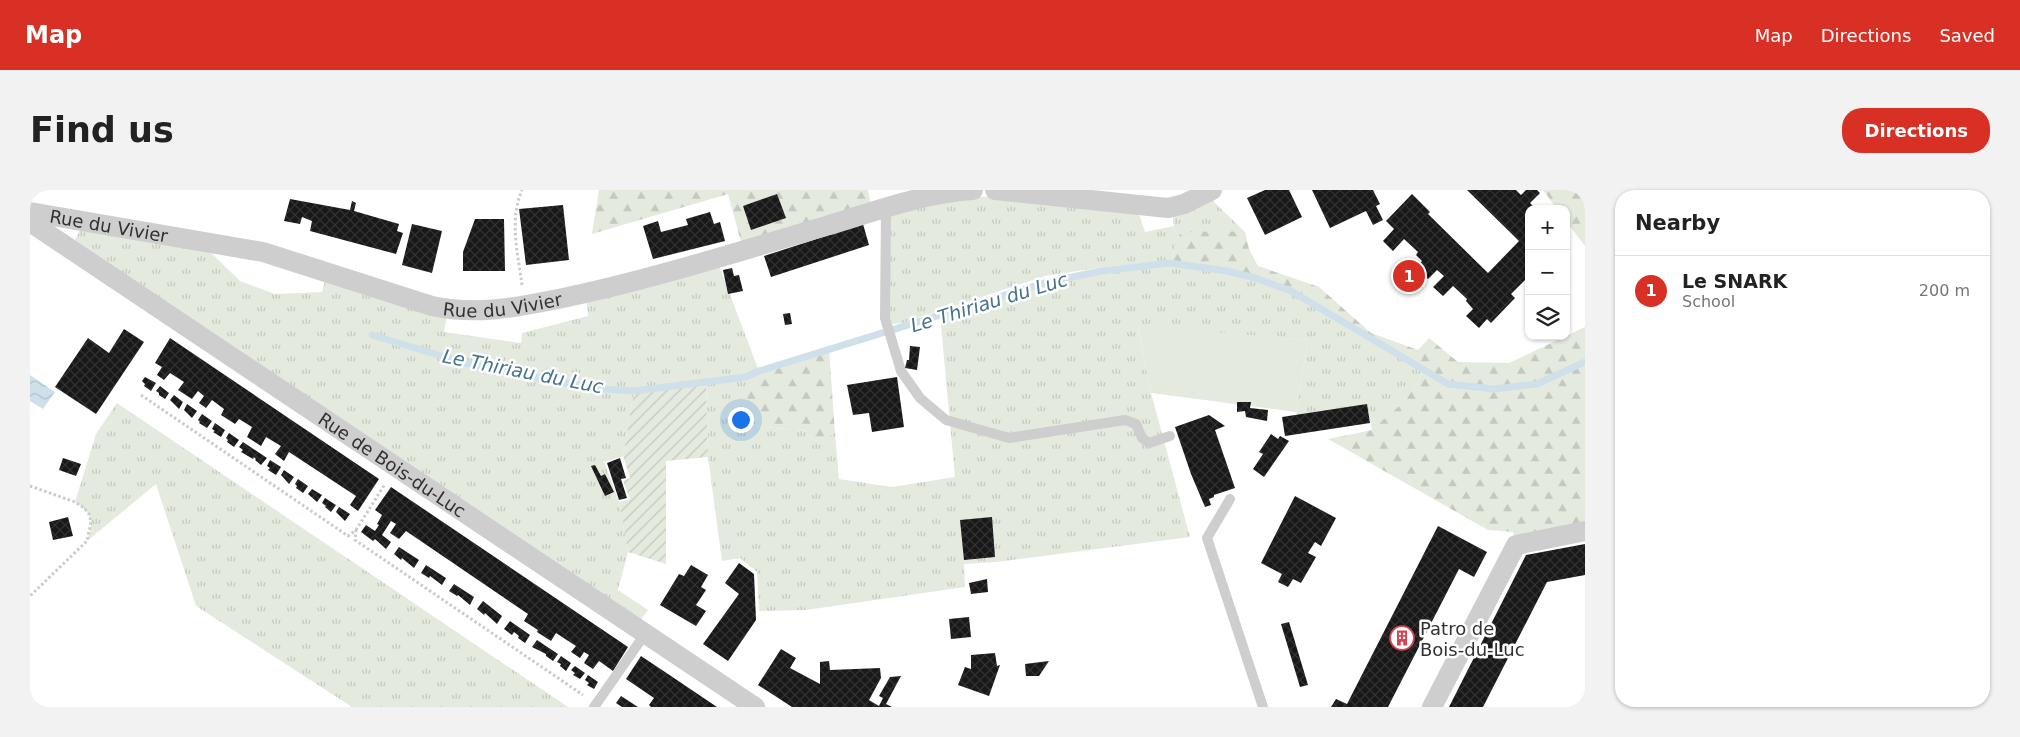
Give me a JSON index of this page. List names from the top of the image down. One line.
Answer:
{"streets":{"street":["Rue du Vivier","Rue de Bois-du-Luc"]},"water":["Le Thiriau du Luc"],"places":{"building":["Patro de Bois-du-Luc"]},"page":{"header":"Map","nav":["Map","Directions","Saved"],"buttons":"Directions","title":"Find us","heading":"Nearby","map_buttons":["+","−"],"list":[{"mark":"1","name":"Le SNARK","note":"School","value":"200 m"}],"pins":"1"}}
